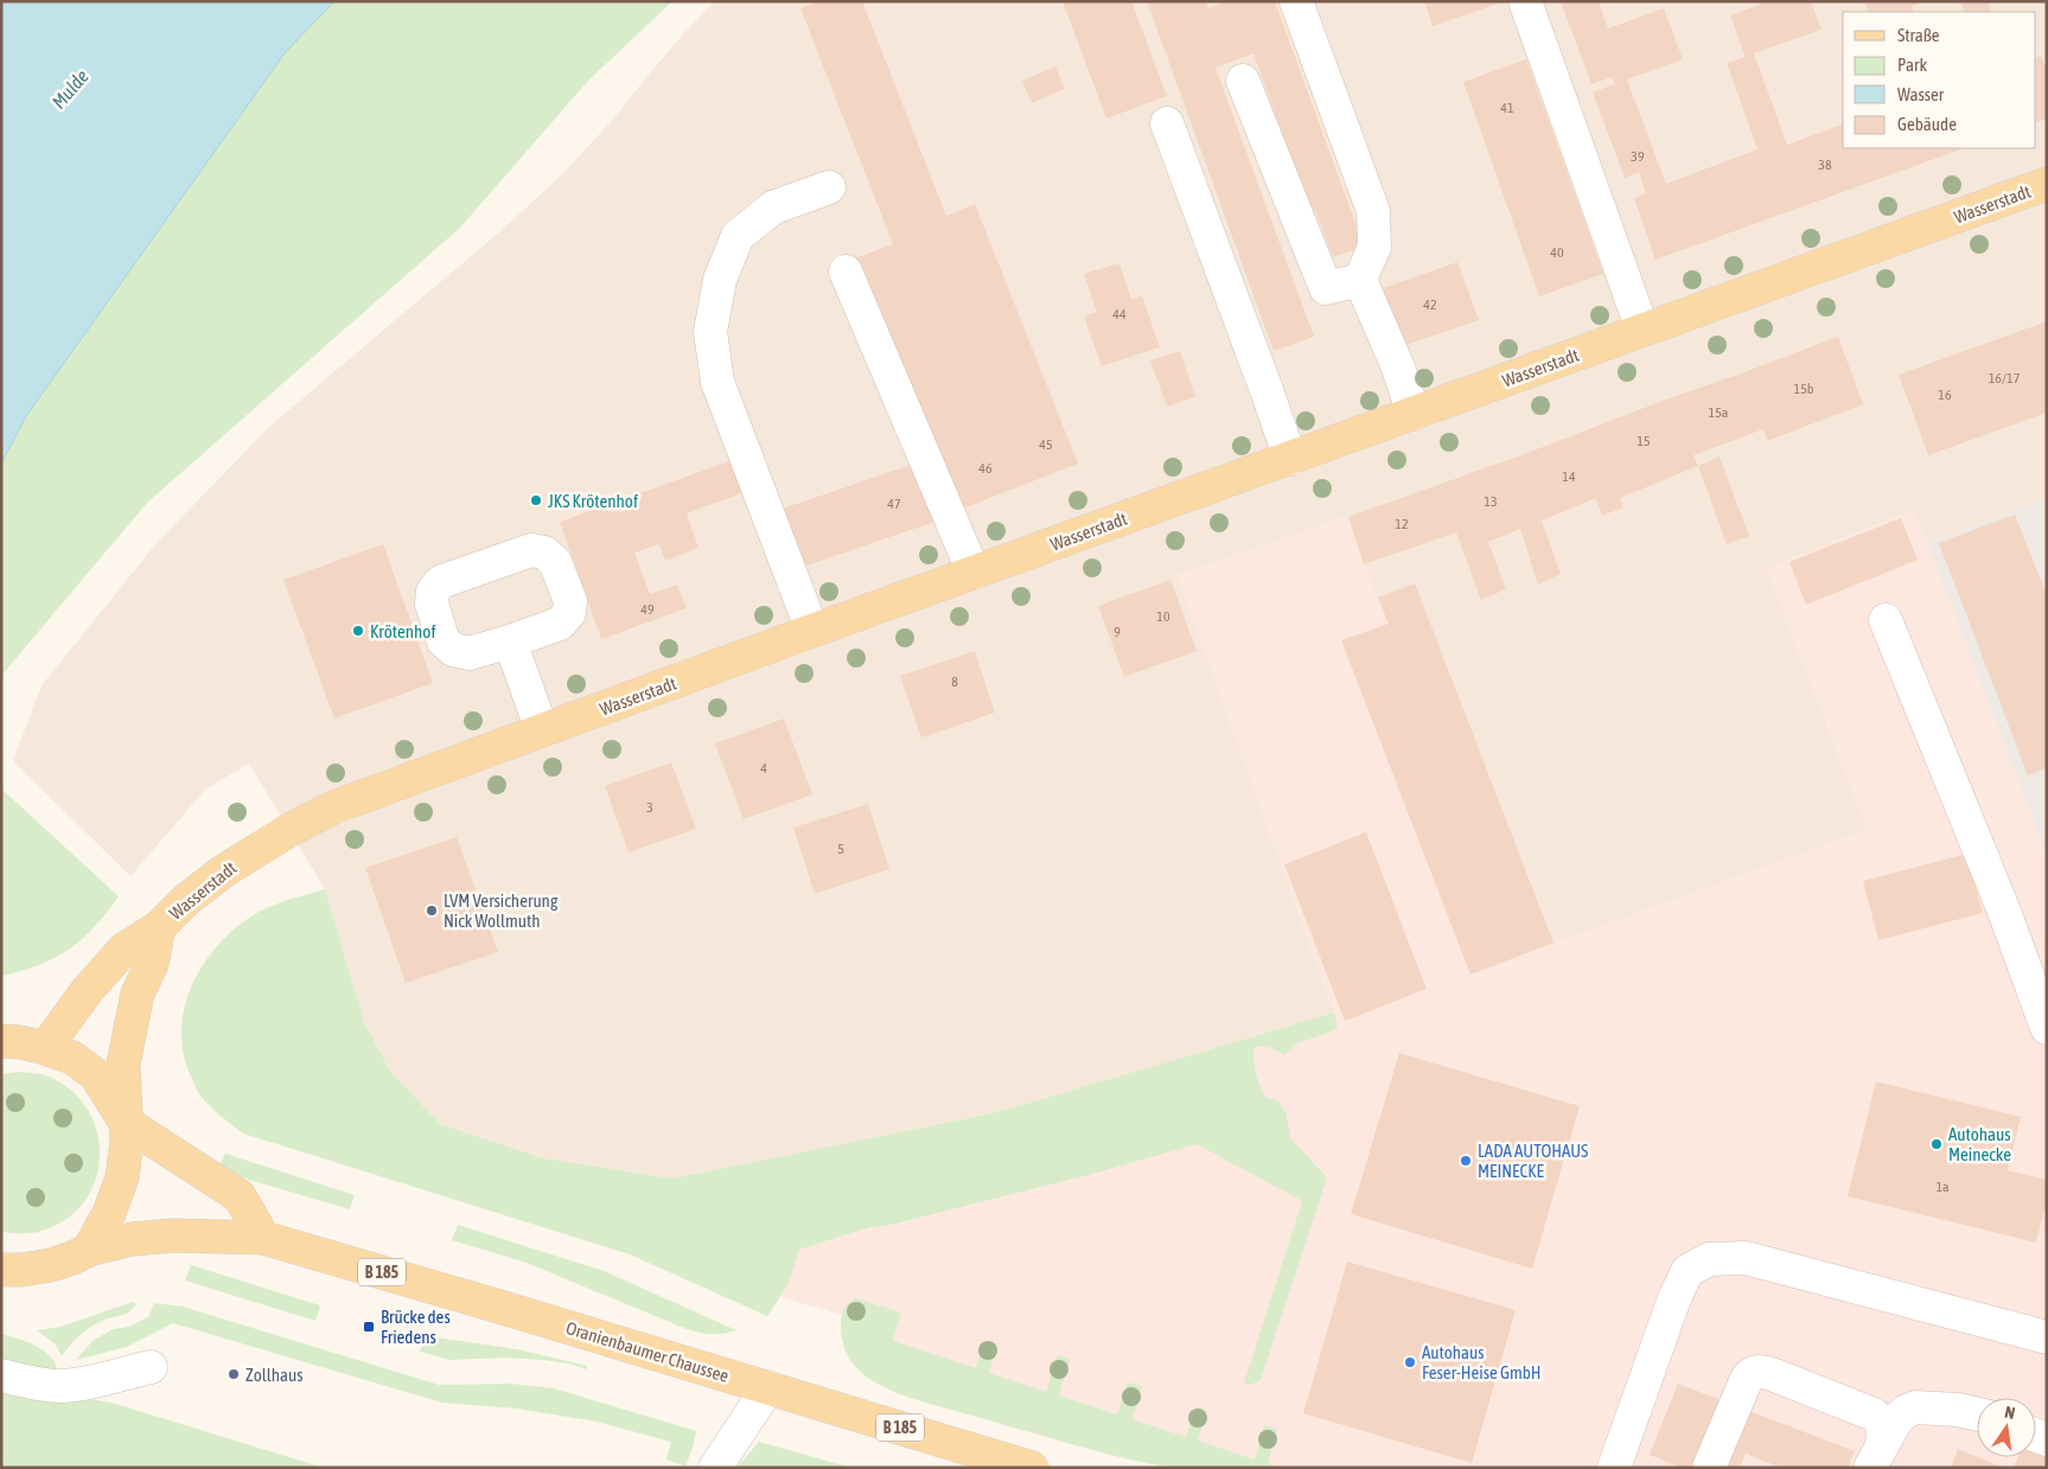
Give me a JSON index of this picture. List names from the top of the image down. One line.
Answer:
{"streets":{"main road":["Wasserstadt","B 185","Oranienbaumer Chaussee"]},"crossings":[["Wasserstadt","Oranienbaumer Chaussee"]],"water":["Mulde"],"places":{"other":["JKS Krötenhof","Krötenhof","LVM Versicherung Nick Wollmuth","Autohaus Meinecke","LADA AUTOHAUS MEINECKE","Autohaus Feser-Heise GmbH","Zollhaus"],"transit":["Brücke des Friedens"]},"house_numbers":["41","39","38","40","42","44","16/17","15b","16","15a","15","45","46","14","13","47","12","49","10","9","8","4","3","5","1a"],"legend":["Straße","Park","Wasser","Gebäude"],"north":"top"}
